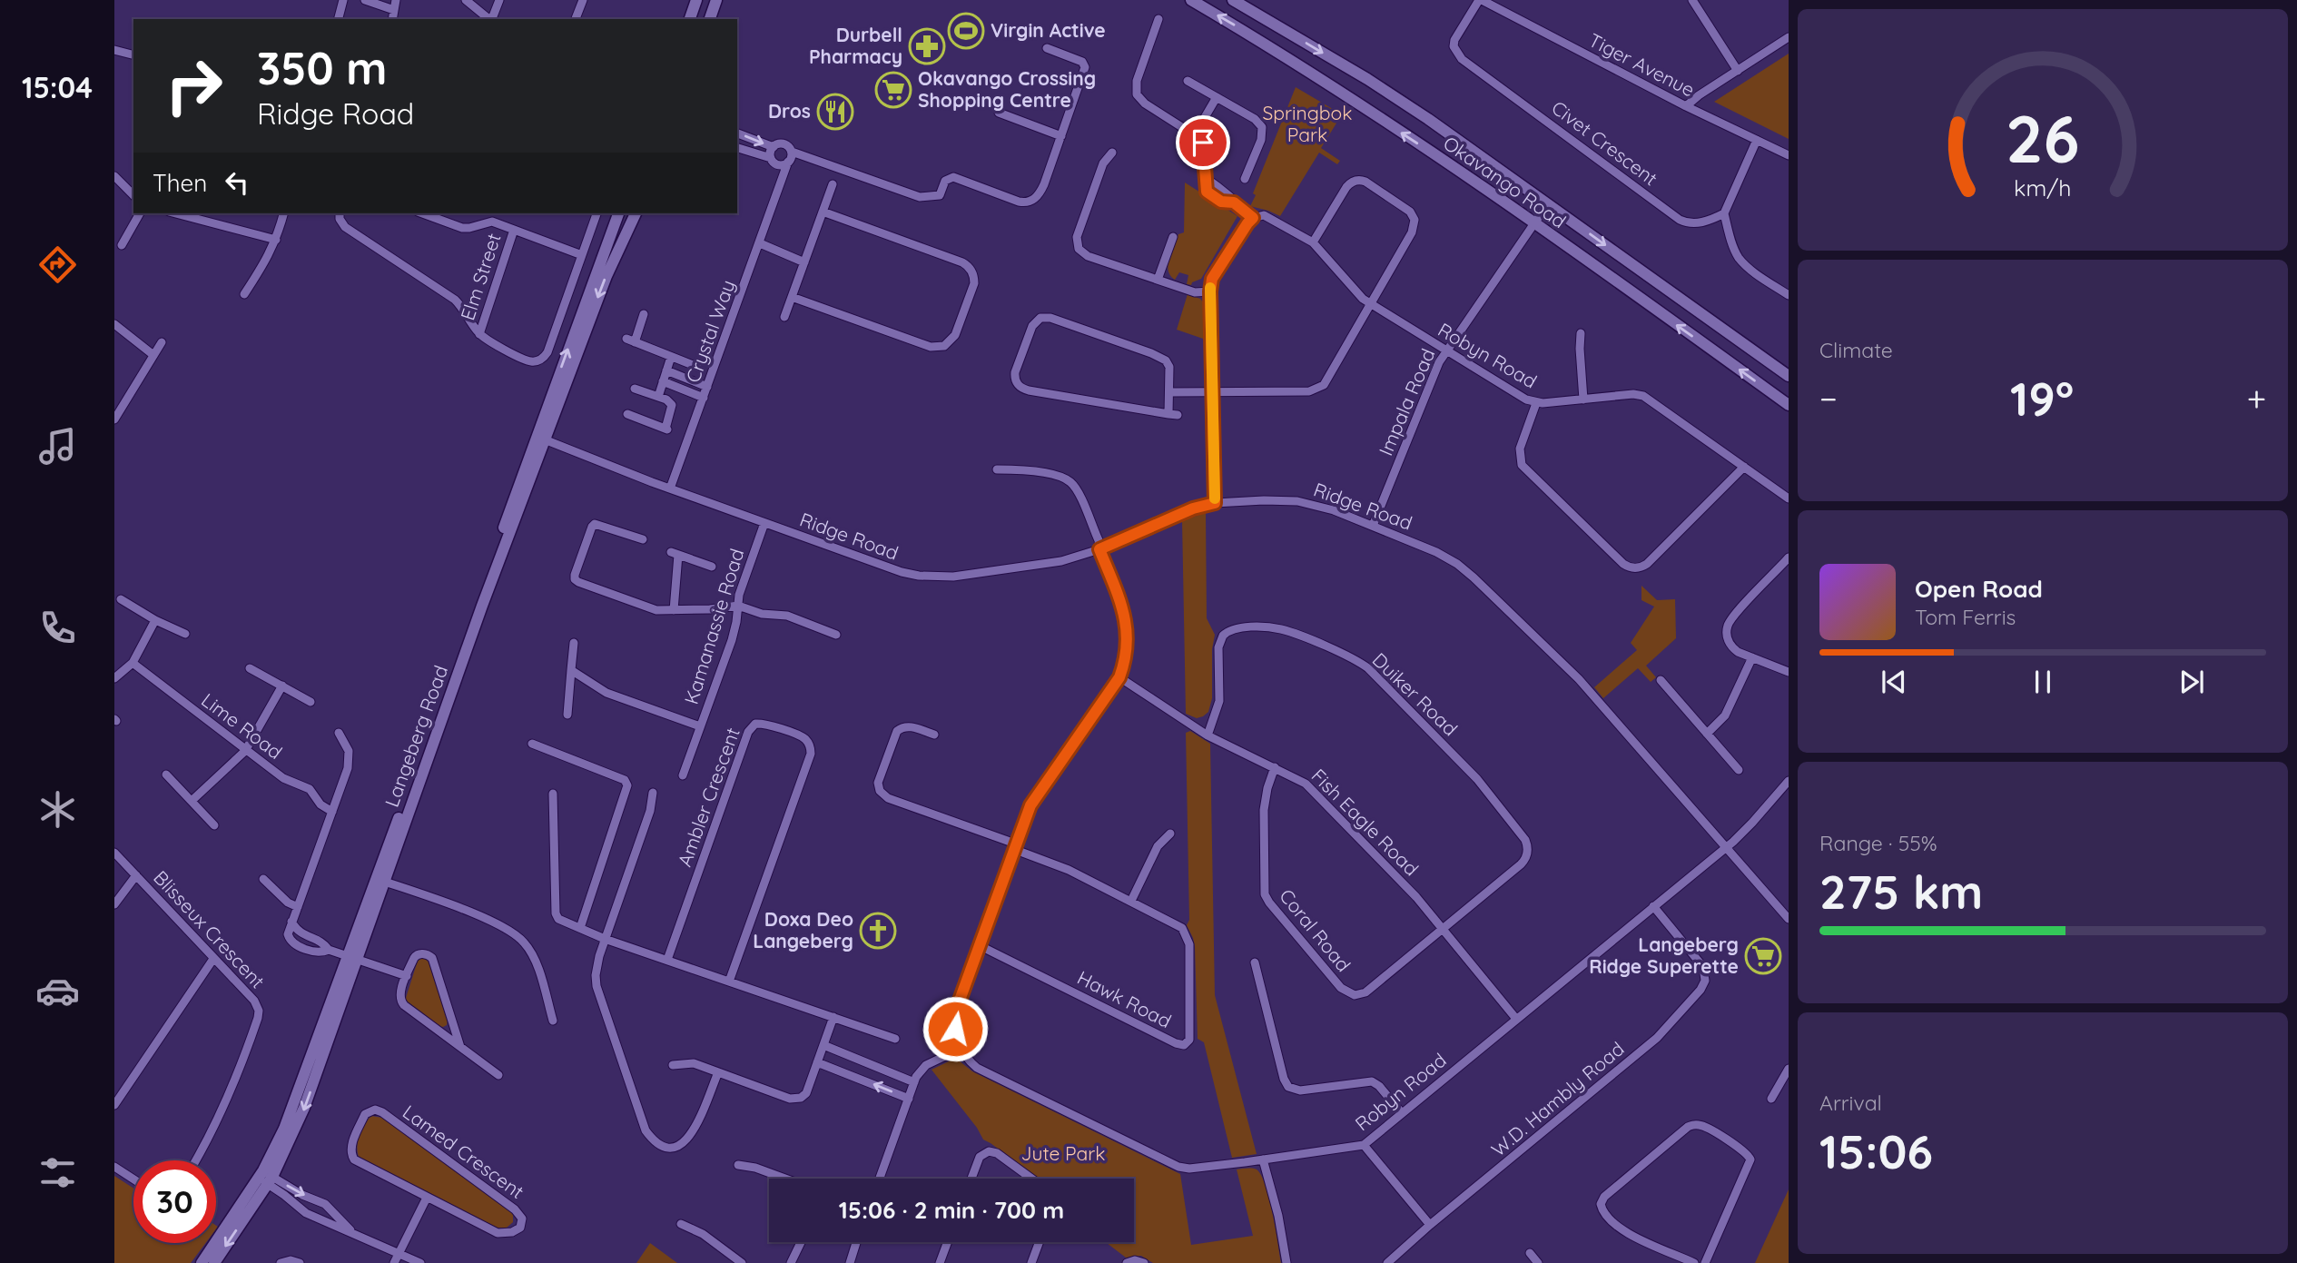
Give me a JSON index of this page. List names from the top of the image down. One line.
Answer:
{"streets":{"main road":["Okavango Road","Langeberg Road"],"street":["Tiger Avenue","Civet Crescent","Elm Street","Crystal Way","Robyn Road","Impala Road","Ridge Road","Kamanassie Road","Duiker Road","Lime Road","Ambler Crescent","Fish Eagle Road","Blisseux Crescent","Coral Road","Hawk Road","W.D. Hambly Road","Lamed Crescent"]},"crossings":[["Tiger Avenue","Civet Crescent"],["Okavango Road","Impala Road"],["Crystal Way","Ridge Road"],["Robyn Road","Impala Road"],["Robyn Road","Ridge Road"],["Robyn Road","Fish Eagle Road"],["Robyn Road","W.D. Hambly Road"],["Impala Road","Ridge Road"],["Ridge Road","Kamanassie Road"],["Ridge Road","Langeberg Road"],["Duiker Road","Fish Eagle Road"],["Duiker Road","Coral Road"],["Fish Eagle Road","Coral Road"]],"parks":["Springbok Park","Jute Park"],"places":{"sports":["Virgin Active"],"pharmacy":["Durbell Pharmacy"],"supermarket":["Okavango Crossing Shopping Centre","Langeberg Ridge Superette"],"restaurant":["Dros"],"church":["Doxa Deo Langeberg"]},"page":{"tabs":"15:04","turn":["350 m","Ridge Road"],"then":"Then","tile":["Climate",["Range · 55%","275 km"],["Arrival","15:06"]],"heat":["−","19°","+"],"song":["Open Road","Tom Ferris"],"limit":"30","trip":"15:06 · 2 min · 700 m","gauge":["26","km/h"]}}
